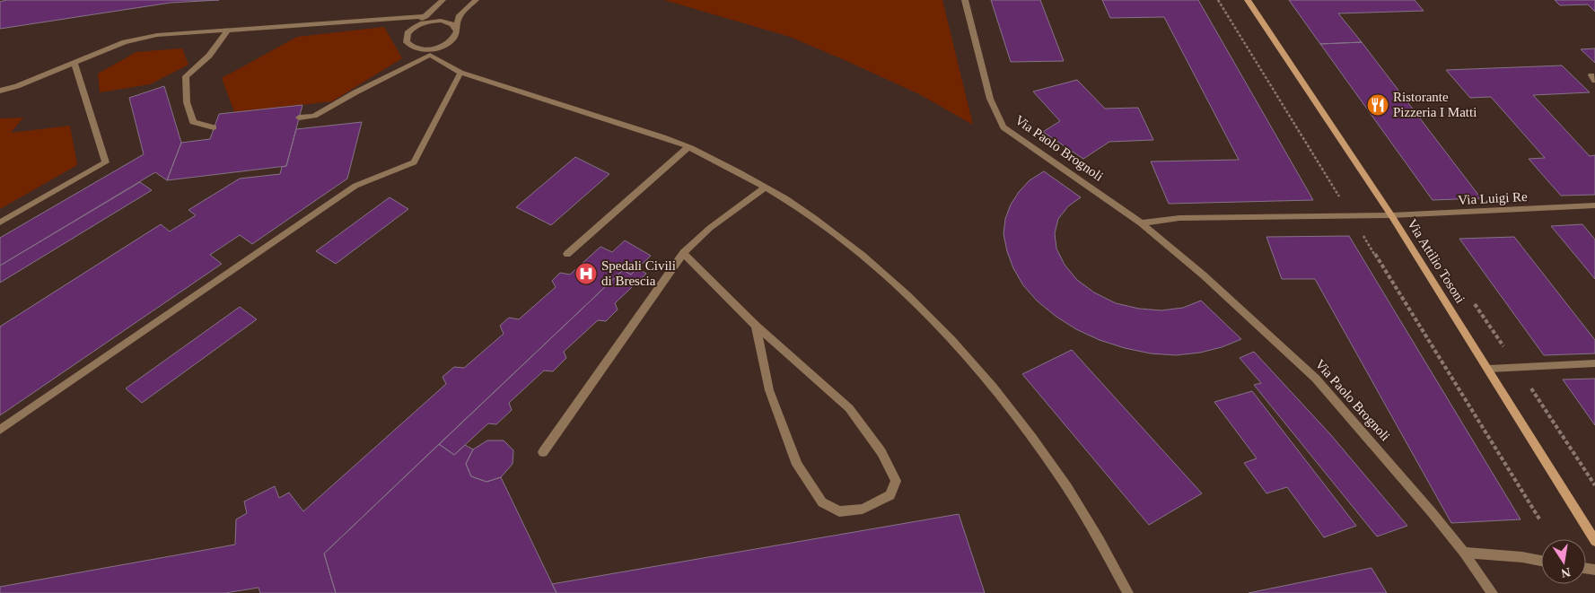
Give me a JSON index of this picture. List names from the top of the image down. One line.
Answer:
{"streets":{"main road":["Via Attilio Tosoni"],"street":["Via Paolo Brognoli","Via Luigi Re"]},"crossings":[["Via Luigi Re","Via Attilio Tosoni"]],"places":{"restaurant":["Ristorante Pizzeria I Matti"],"hospital":["Spedali Civili di Brescia"]},"north":"bottom"}
